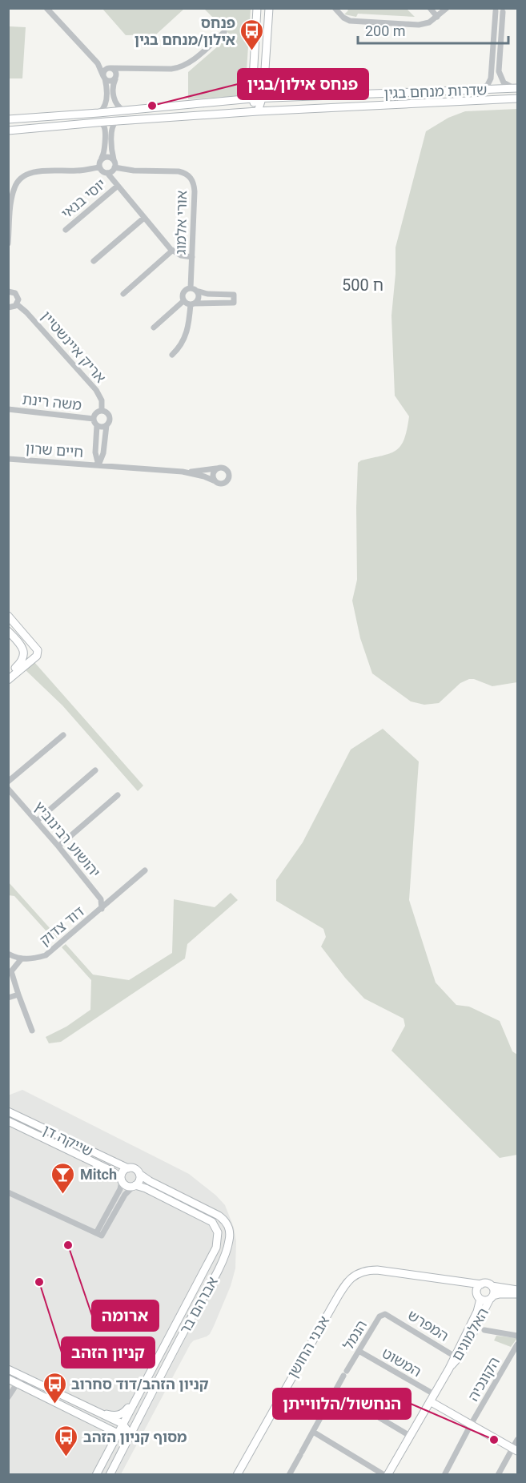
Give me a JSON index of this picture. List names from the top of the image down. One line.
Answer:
{"streets":{"street":["שדרות מנחם בגין","יוסי בנאי","אורי אלמוג","אריק איינשטיין","משה רינת","חיים שרון","יהושוע רבינוביץ","דוד צדוק","שייקה דן","אברהם בר","המפרש","האלמוגים","הנמל","אבני החושן","המשוט","הקונכיה"]},"crossings":[["אריק איינשטיין","משה רינת"],["אריק איינשטיין","חיים שרון"],["משה רינת","חיים שרון"],["יהושוע רבינוביץ","דוד צדוק"],["שייקה דן","אברהם בר"],["המפרש","האלמוגים"],["המפרש","הנמל"],["האלמוגים","המשוט"],["הנמל","המשוט"]],"districts":["ח 500"],"places":{"bus stop":["פנחס אילון/מנחם בגין","קניון הזהב/דוד סחרוב","מסוף קניון הזהב"],"other":["פנחס אילון/בגין","ארומה","קניון הזהב","הנחשול/הלווייתן"],"bar":["Mitch"]},"scale_bar":"200 m"}
